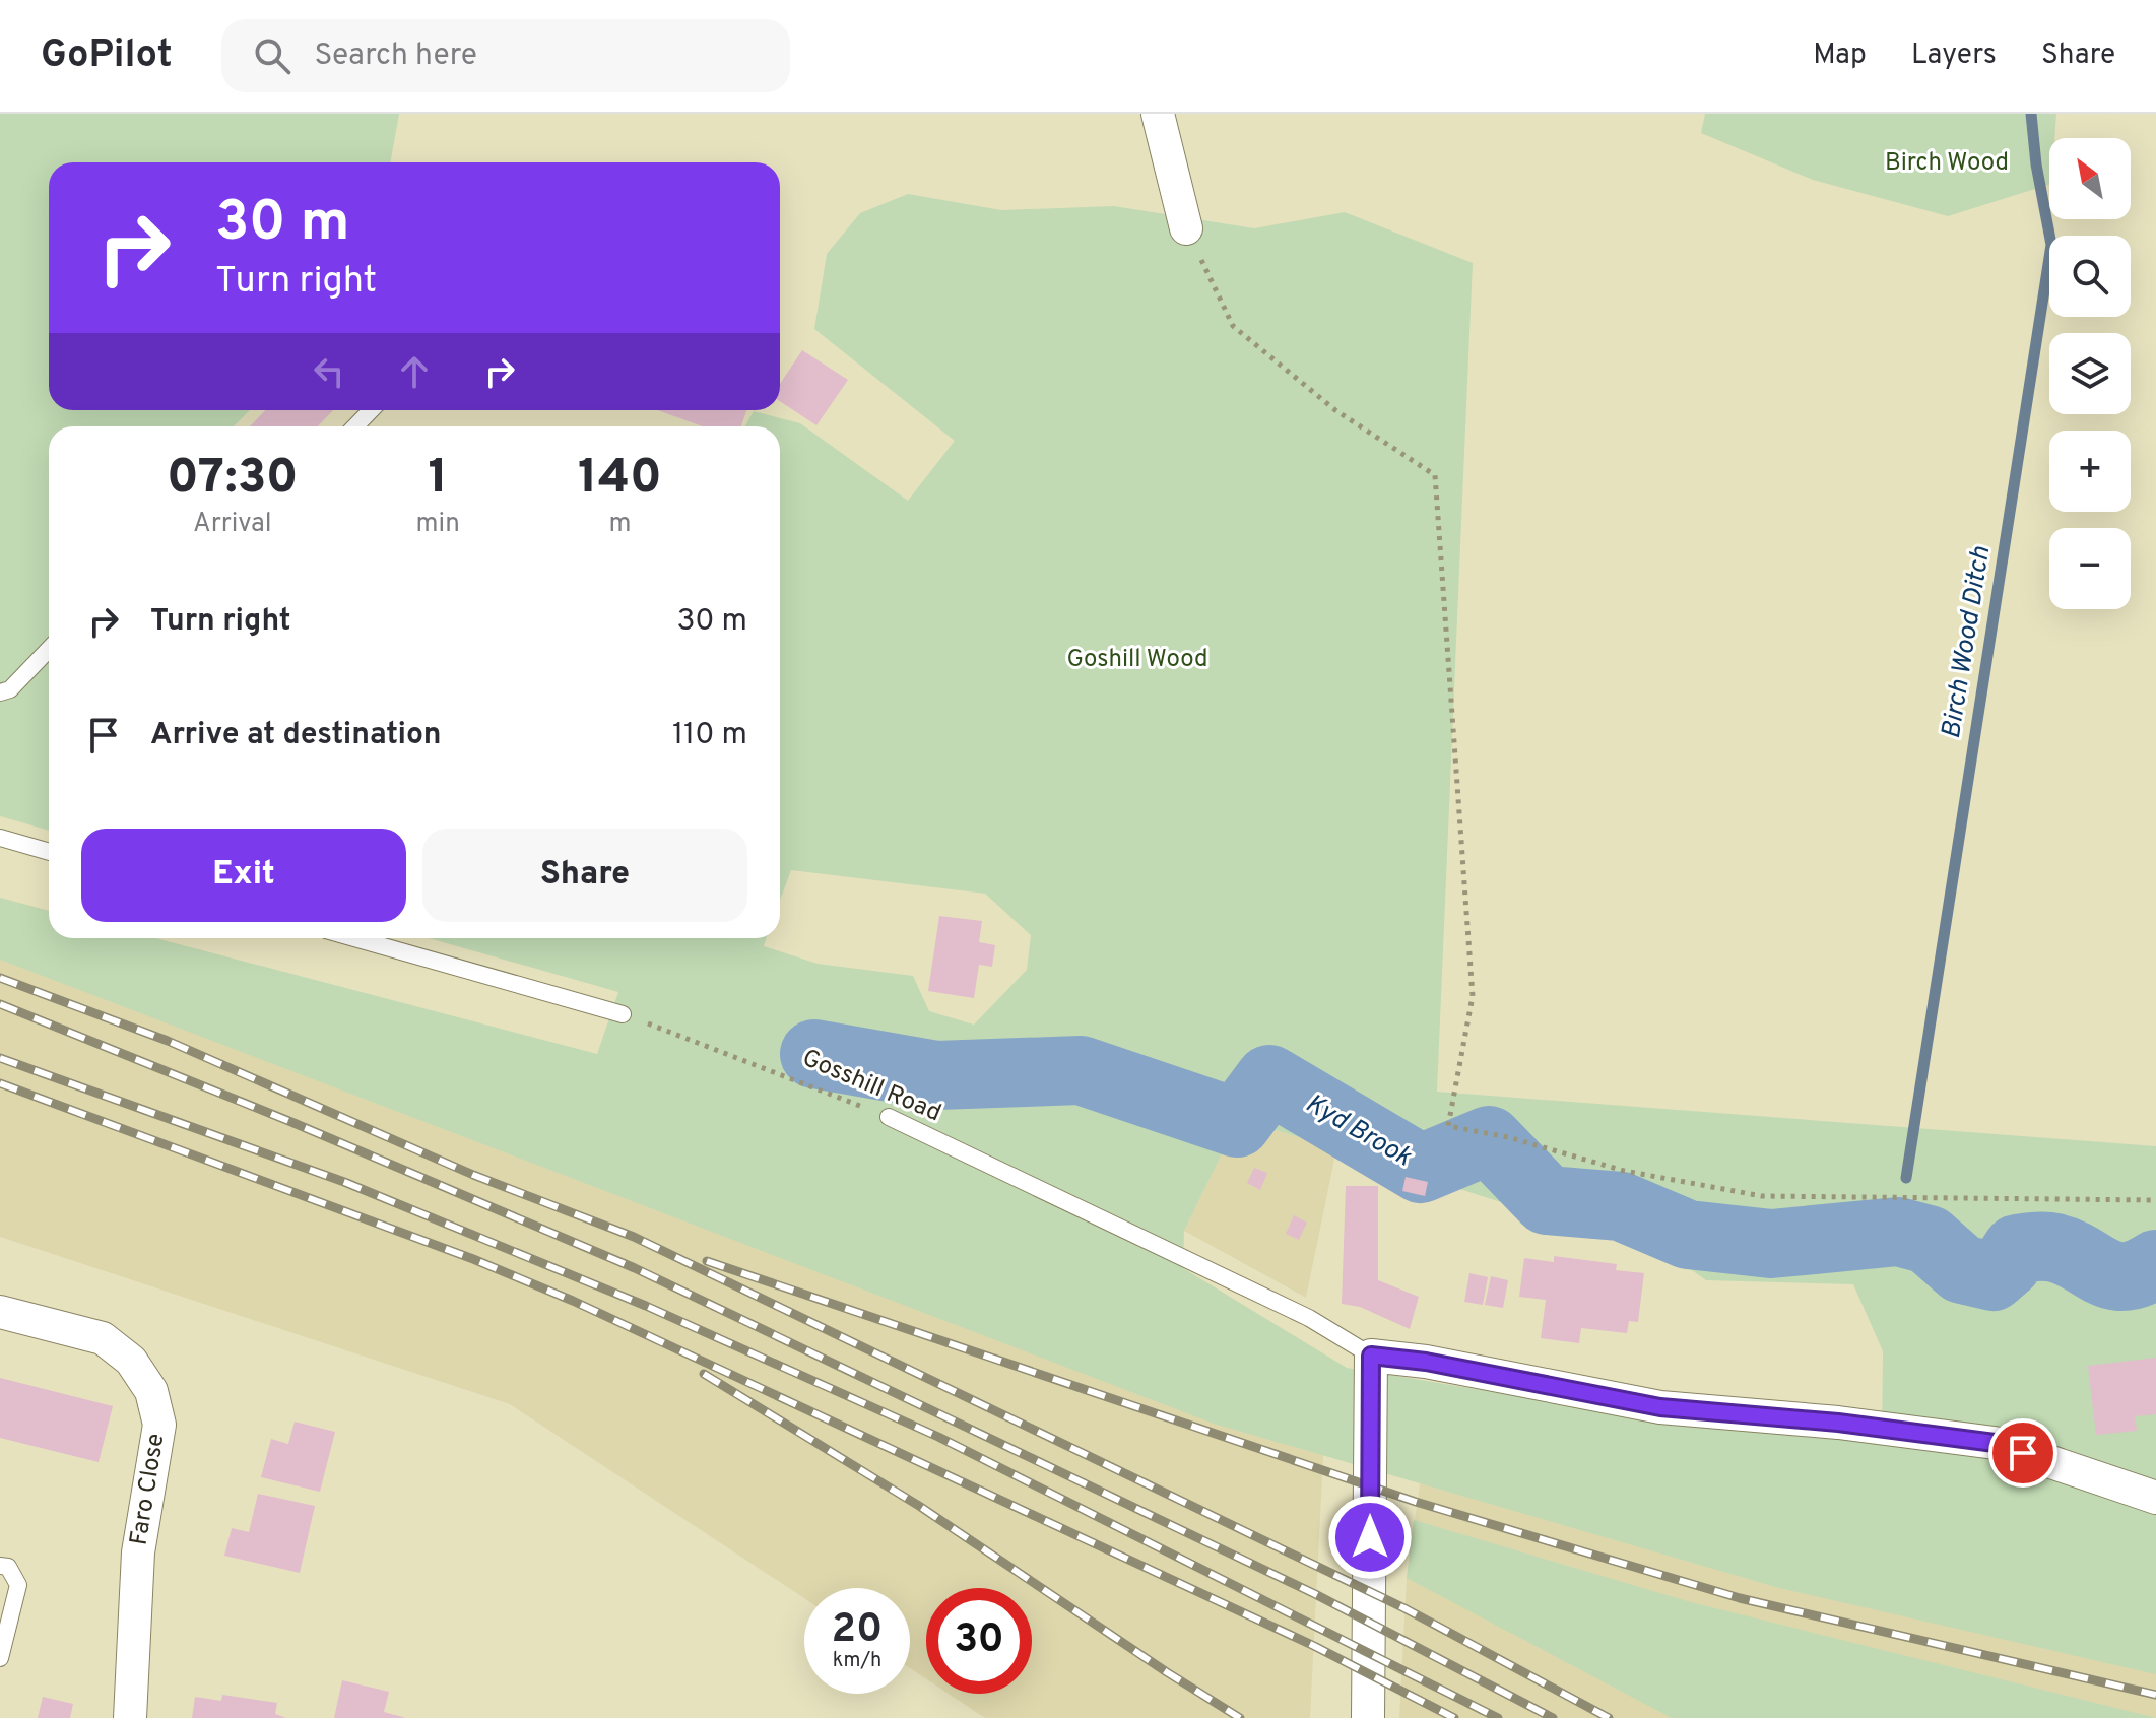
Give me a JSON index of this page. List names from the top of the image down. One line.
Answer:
{"streets":{"street":["Faro Close"],"lane":["Gosshill Road"]},"water":["Birch Wood Ditch","Kyd Brook"],"parks":["Birch Wood","Goshill Wood"],"north":"top left","page":{"header":"GoPilot","search":"Search here","nav":["Map","Layers","Share"],"map_buttons":["+","−"],"turn":["30 m","Turn right"],"eta":["07:30","Arrival","1","min","140","m"],"list":[{"name":"Turn right","value":"30 m"},{"name":"Arrive at destination","value":"110 m"}],"buttons":["Exit","Share"],"speed":"20 km/h","limit":"30"}}
